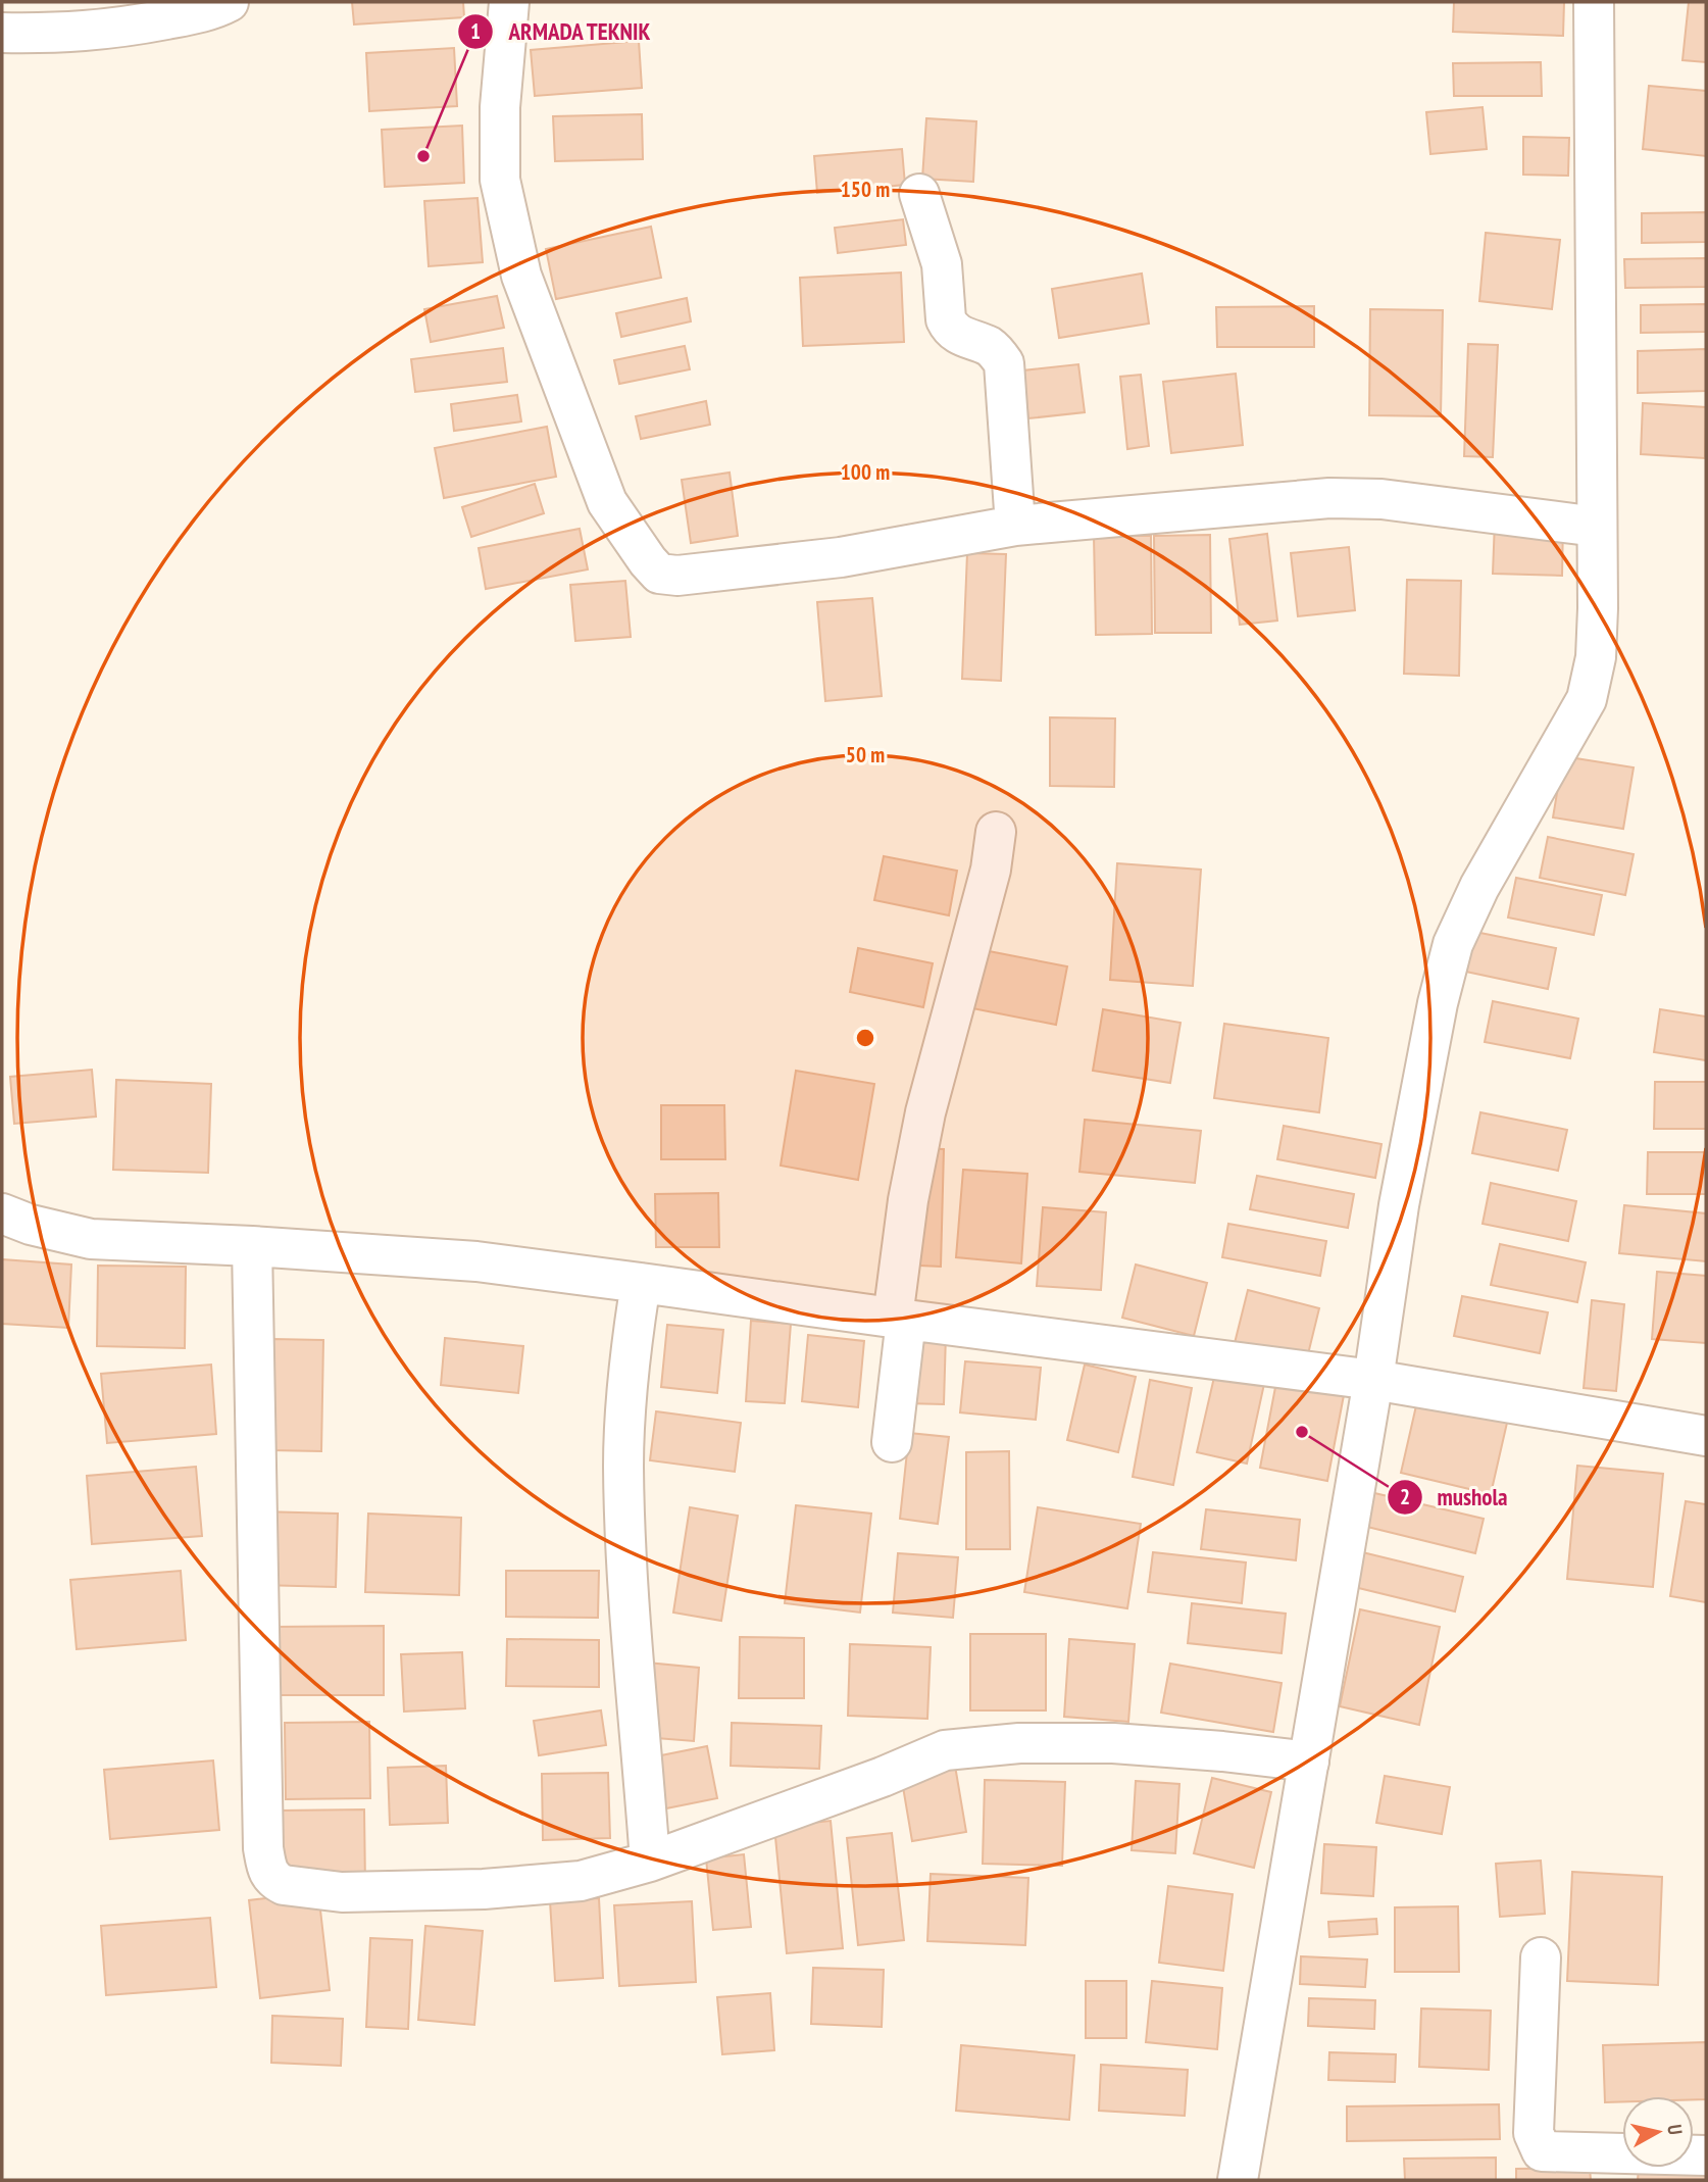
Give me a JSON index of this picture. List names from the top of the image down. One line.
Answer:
{"places":["ARMADA TEKNIK","mushola"],"north":"right","rings":["150 m","100 m","50 m"]}
